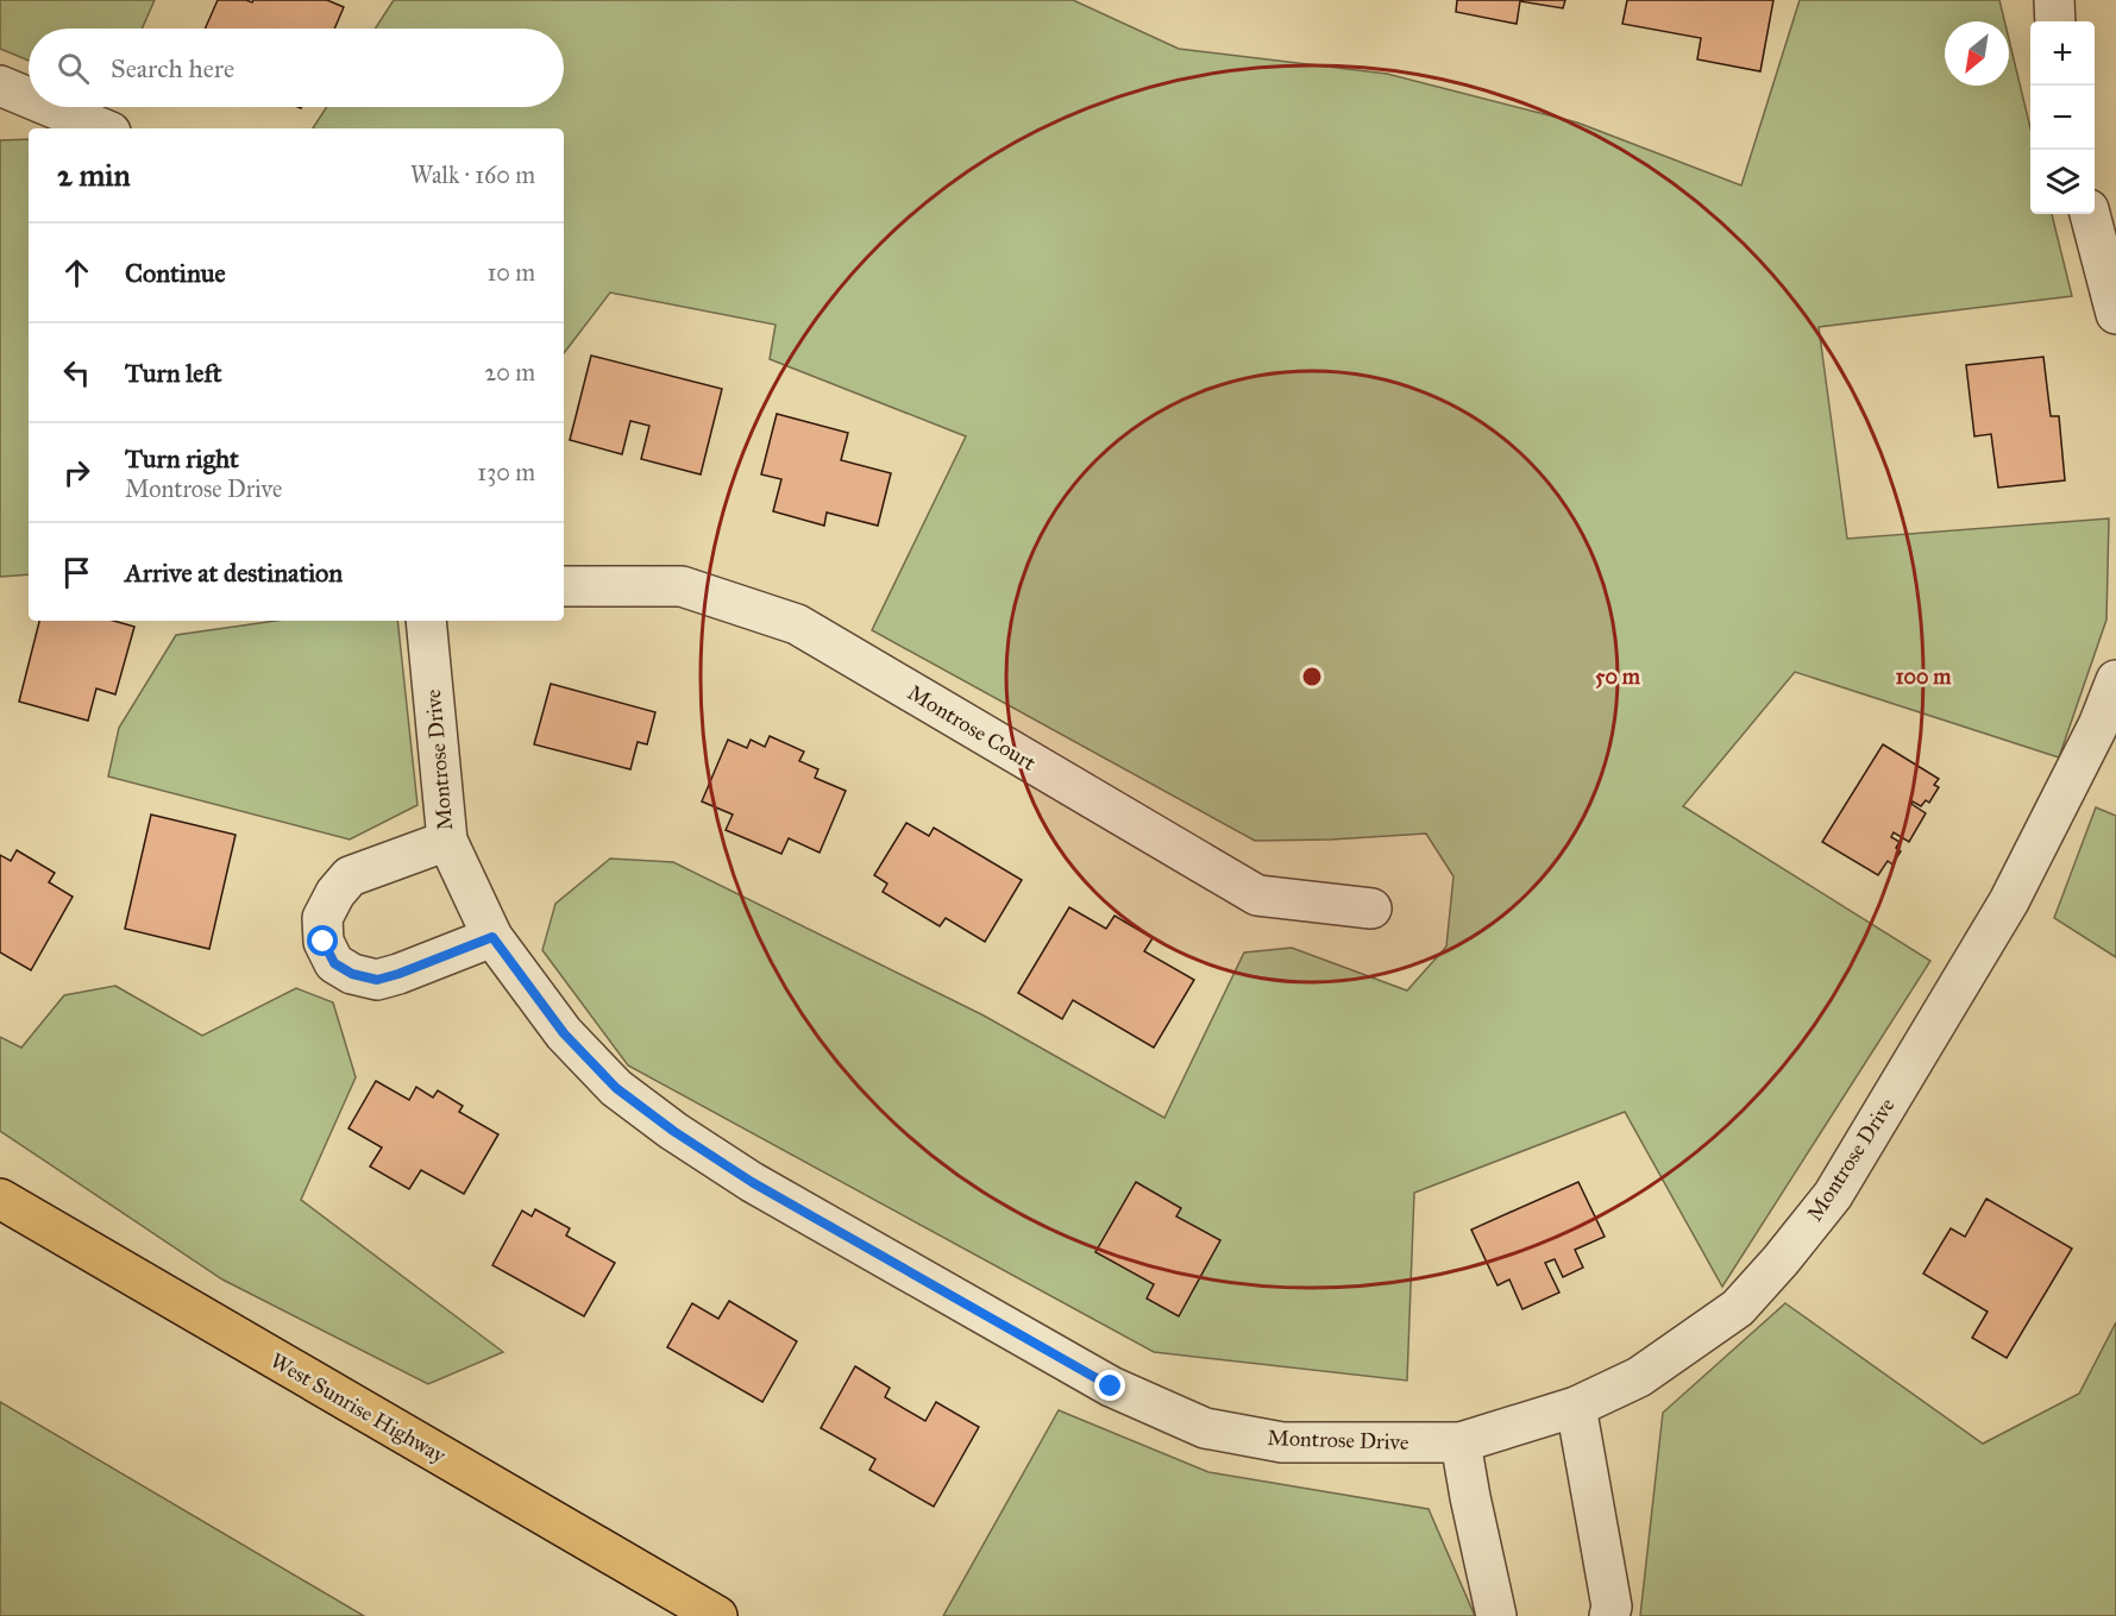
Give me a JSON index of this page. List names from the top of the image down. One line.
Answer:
{"streets":{"main road":["West Sunrise Highway"],"street":["Montrose Court","Montrose Drive"]},"north":"bottom left","page":{"map_buttons":["+","−"],"search":"Search here","heading":["2 min","Walk · 160 m"],"list":[["Continue","10 m"],["Turn left","20 m"],["Turn right","Montrose Drive","130 m"],"Arrive at destination"]},"rings":["50 m","100 m"]}
